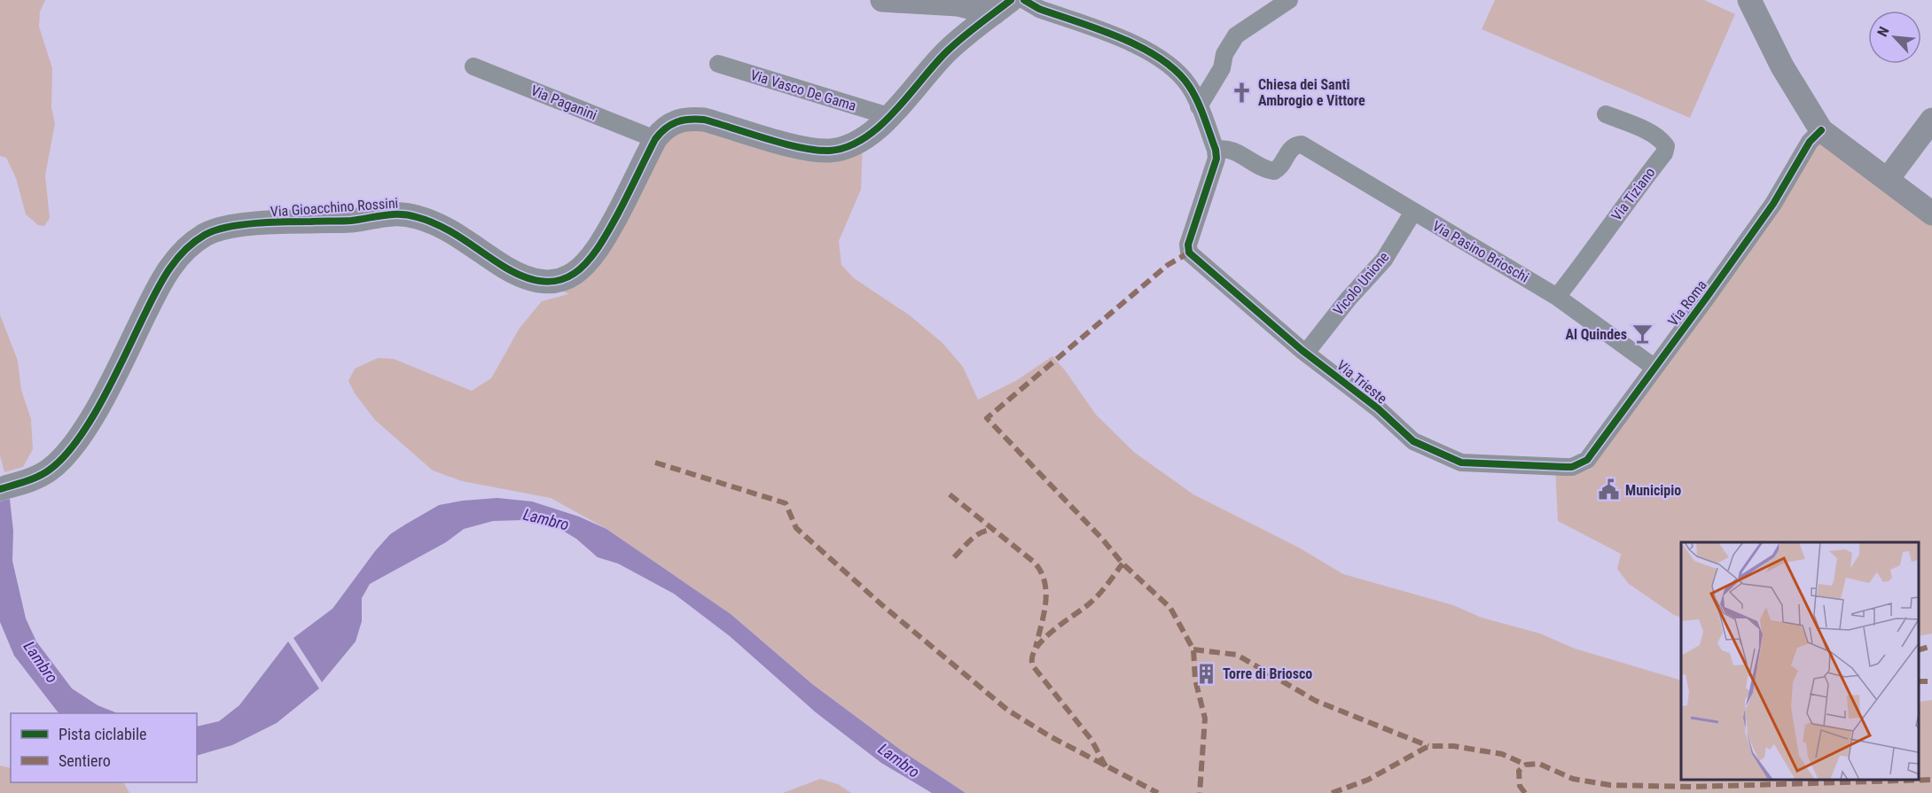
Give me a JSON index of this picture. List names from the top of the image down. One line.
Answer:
{"streets":{"street":["Via Vasco De Gama","Via Paganini","Via Tiziano","Via Gioacchino Rossini","Via Pasino Brioschi","Vicolo Unione","Via Roma","Via Trieste"]},"crossings":[["Via Vasco De Gama","Via Gioacchino Rossini"],["Via Paganini","Via Gioacchino Rossini"],["Via Tiziano","Via Pasino Brioschi"],["Via Pasino Brioschi","Vicolo Unione"],["Via Pasino Brioschi","Via Roma"],["Via Pasino Brioschi","Via Trieste"],["Vicolo Unione","Via Trieste"],["Via Roma","Via Trieste"]],"water":["Lambro"],"places":{"church":["Chiesa dei Santi Ambrogio e Vittore"],"bar":["Al Quindes"],"public building":["Municipio"],"building":["Torre di Briosco"]},"legend":["Pista ciclabile","Sentiero"],"north":"top left"}
